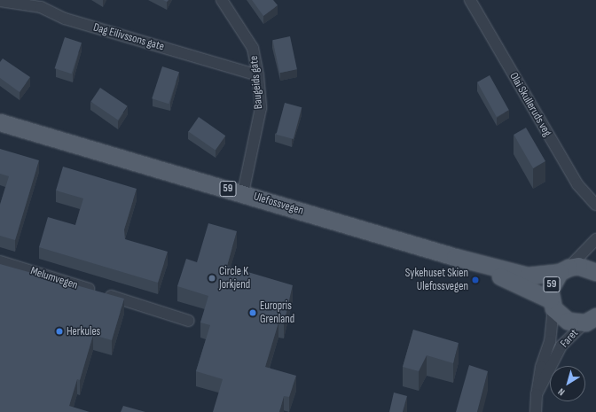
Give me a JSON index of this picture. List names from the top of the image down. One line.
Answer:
{"streets":{"main road":["59","Ulefossvegen"],"street":["Dag Eilivssons gate","Baugeids gate","Olai Skulleruds veg","Melumvegen","Faret"]},"crossings":[["Dag Eilivssons gate","Baugeids gate"],["Baugeids gate","Ulefossvegen"],["59","Ulefossvegen"],["59","Faret"],["Ulefossvegen","Faret"]],"places":["Circle K Jorkjend","Sykehuset Skien Ulefossvegen","Europris Grenland","Herkules"],"north":"bottom left"}
